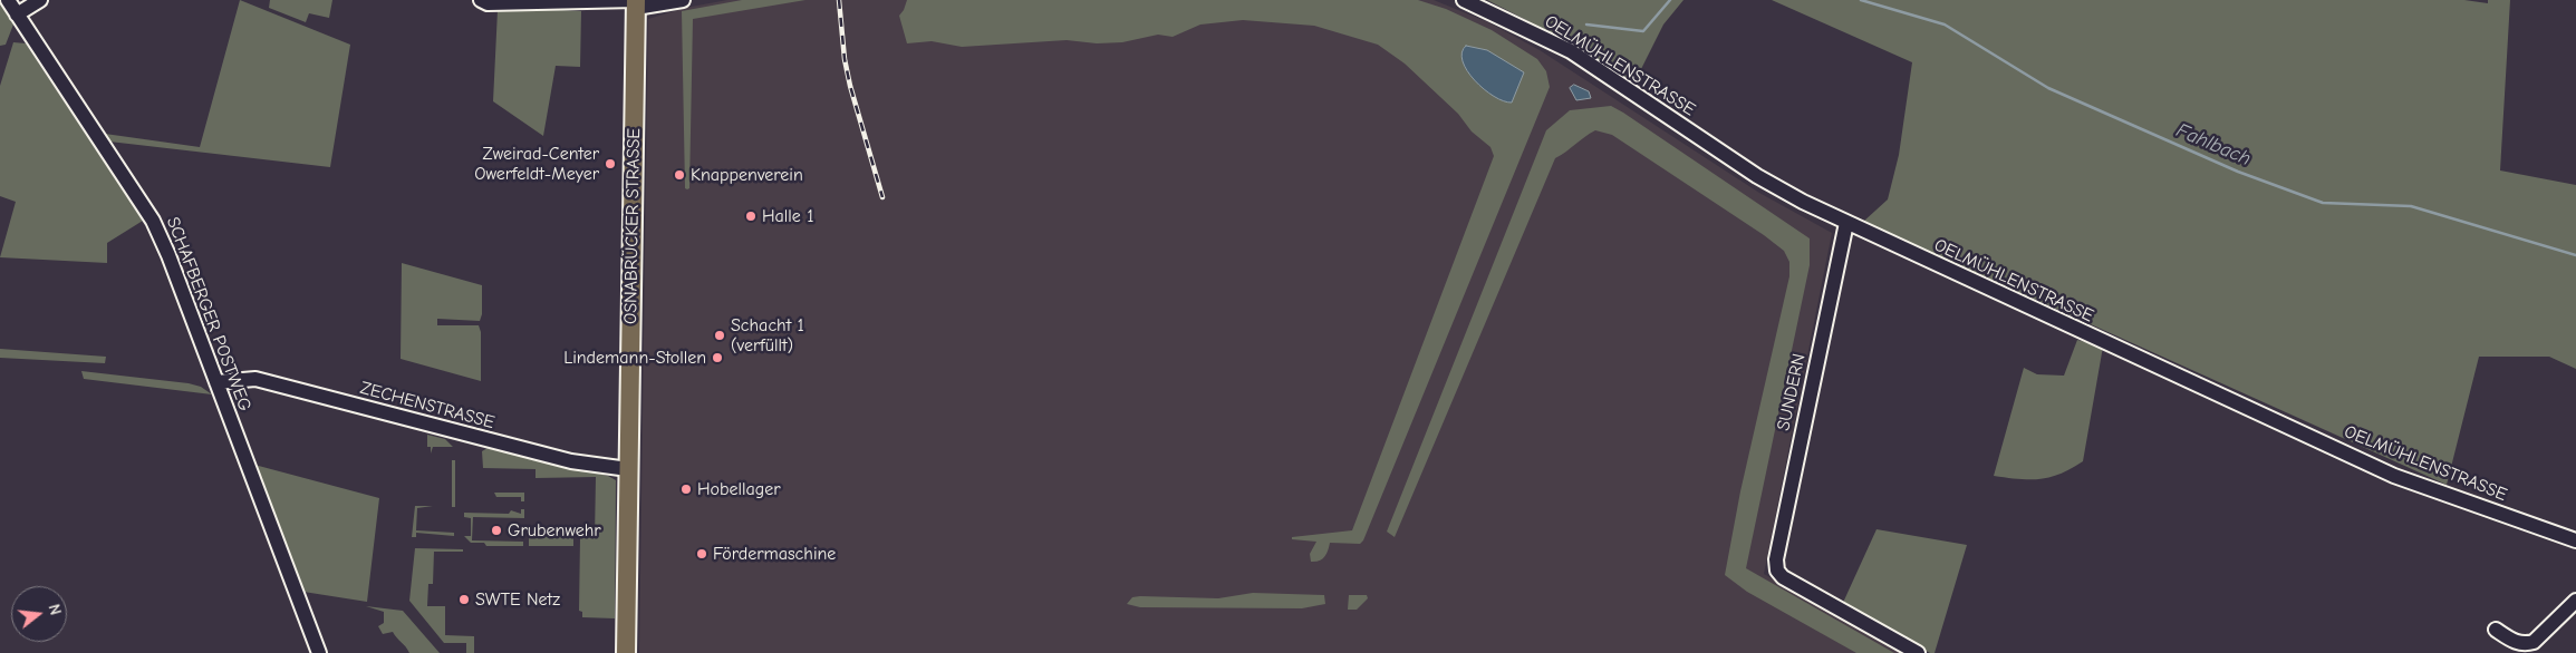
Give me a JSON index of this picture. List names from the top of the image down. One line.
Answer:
{"streets":{"main road":["OSNABRÜCKER STRASSE"],"street":["OELMÜHLENSTRASSE","SCHAFBERGER POSTWEG","SUNDERN","ZECHENSTRASSE"]},"crossings":[["OELMÜHLENSTRASSE","SUNDERN"],["OSNABRÜCKER STRASSE","ZECHENSTRASSE"],["SCHAFBERGER POSTWEG","ZECHENSTRASSE"]],"water":["Fahlbach"],"places":["Zweirad-Center Owerfeldt-Meyer","Knappenverein","Halle 1","Schacht 1 (verfüllt)","Lindemann-Stollen","Hobellager","Grubenwehr","Fördermaschine","SWTE Netz"],"north":"right"}
